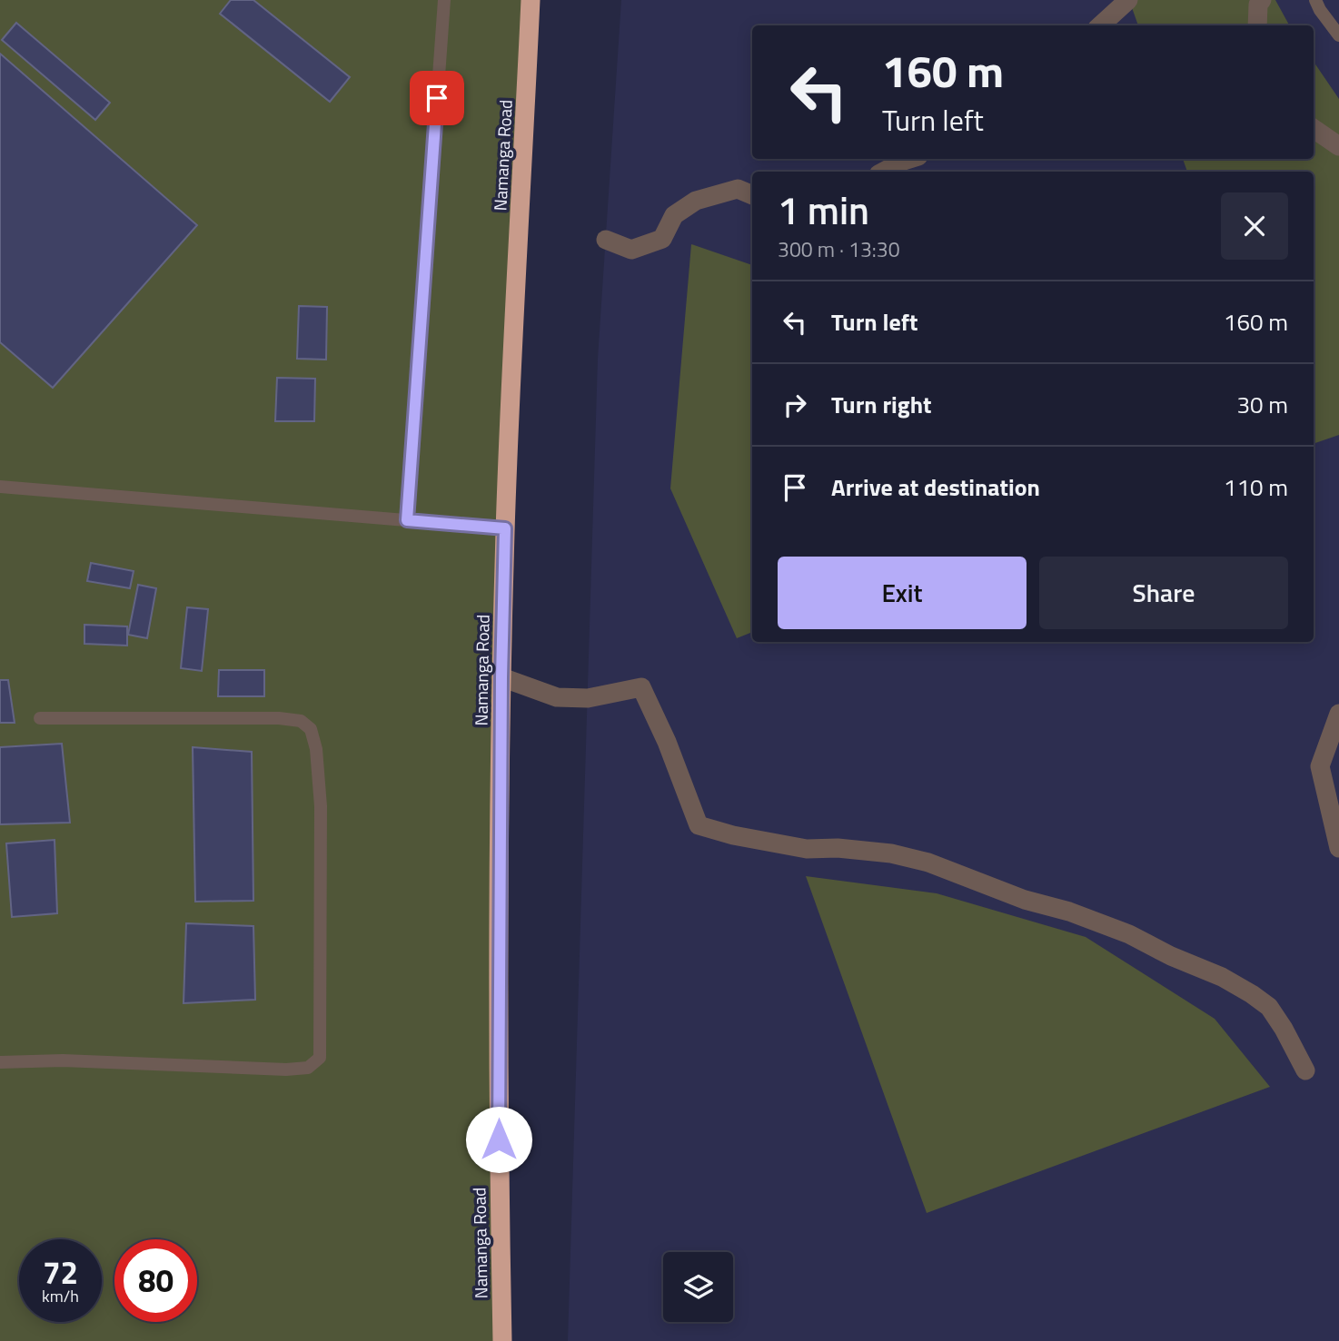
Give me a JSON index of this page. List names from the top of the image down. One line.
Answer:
{"streets":{"highway":["Namanga Road"]},"page":{"turn":["160 m","Turn left"],"heading":["1 min","300 m · 13:30"],"list":[{"name":"Turn left","value":"160 m"},{"name":"Turn right","value":"30 m"},{"name":"Arrive at destination","value":"110 m"}],"buttons":["Exit","Share"],"speed":"72 km/h","limit":"80"}}
